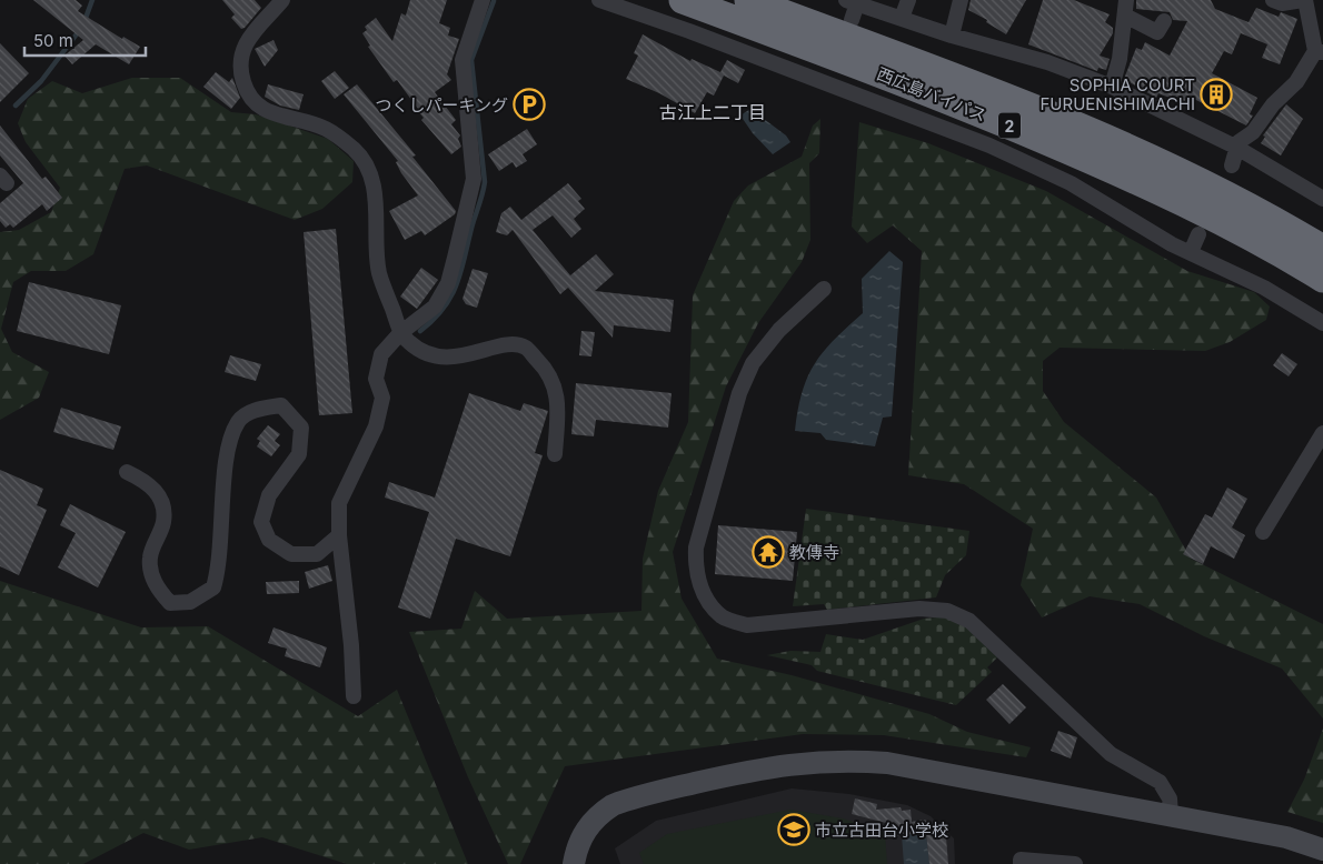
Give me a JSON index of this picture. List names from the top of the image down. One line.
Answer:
{"streets":{"highway":["西広島バイパス","2"]},"districts":["古江上二丁目"],"places":{"building":["SOPHIA COURT FURUENISHIMACHI"],"parking":["つくしパーキング"],"temple":["教傳寺"],"school or university":["市立古田台小学校"]},"scale_bar":"50 m"}
